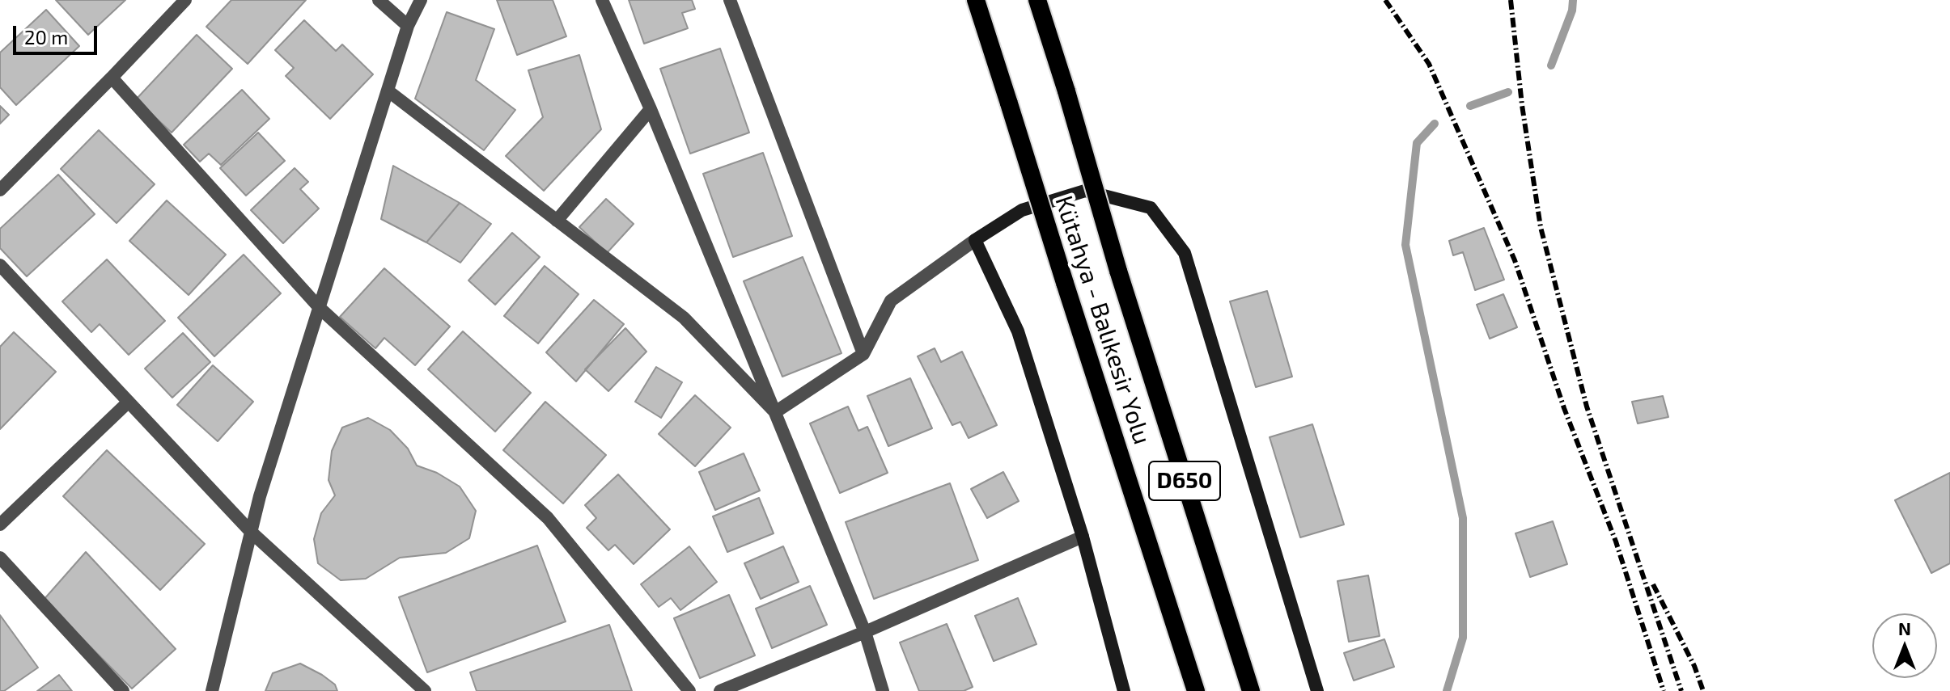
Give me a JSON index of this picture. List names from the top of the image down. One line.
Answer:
{"streets":{"highway":["Kütahya - Balıkesir Yolu","D650"]},"scale_bar":"20 m","north":"top"}
